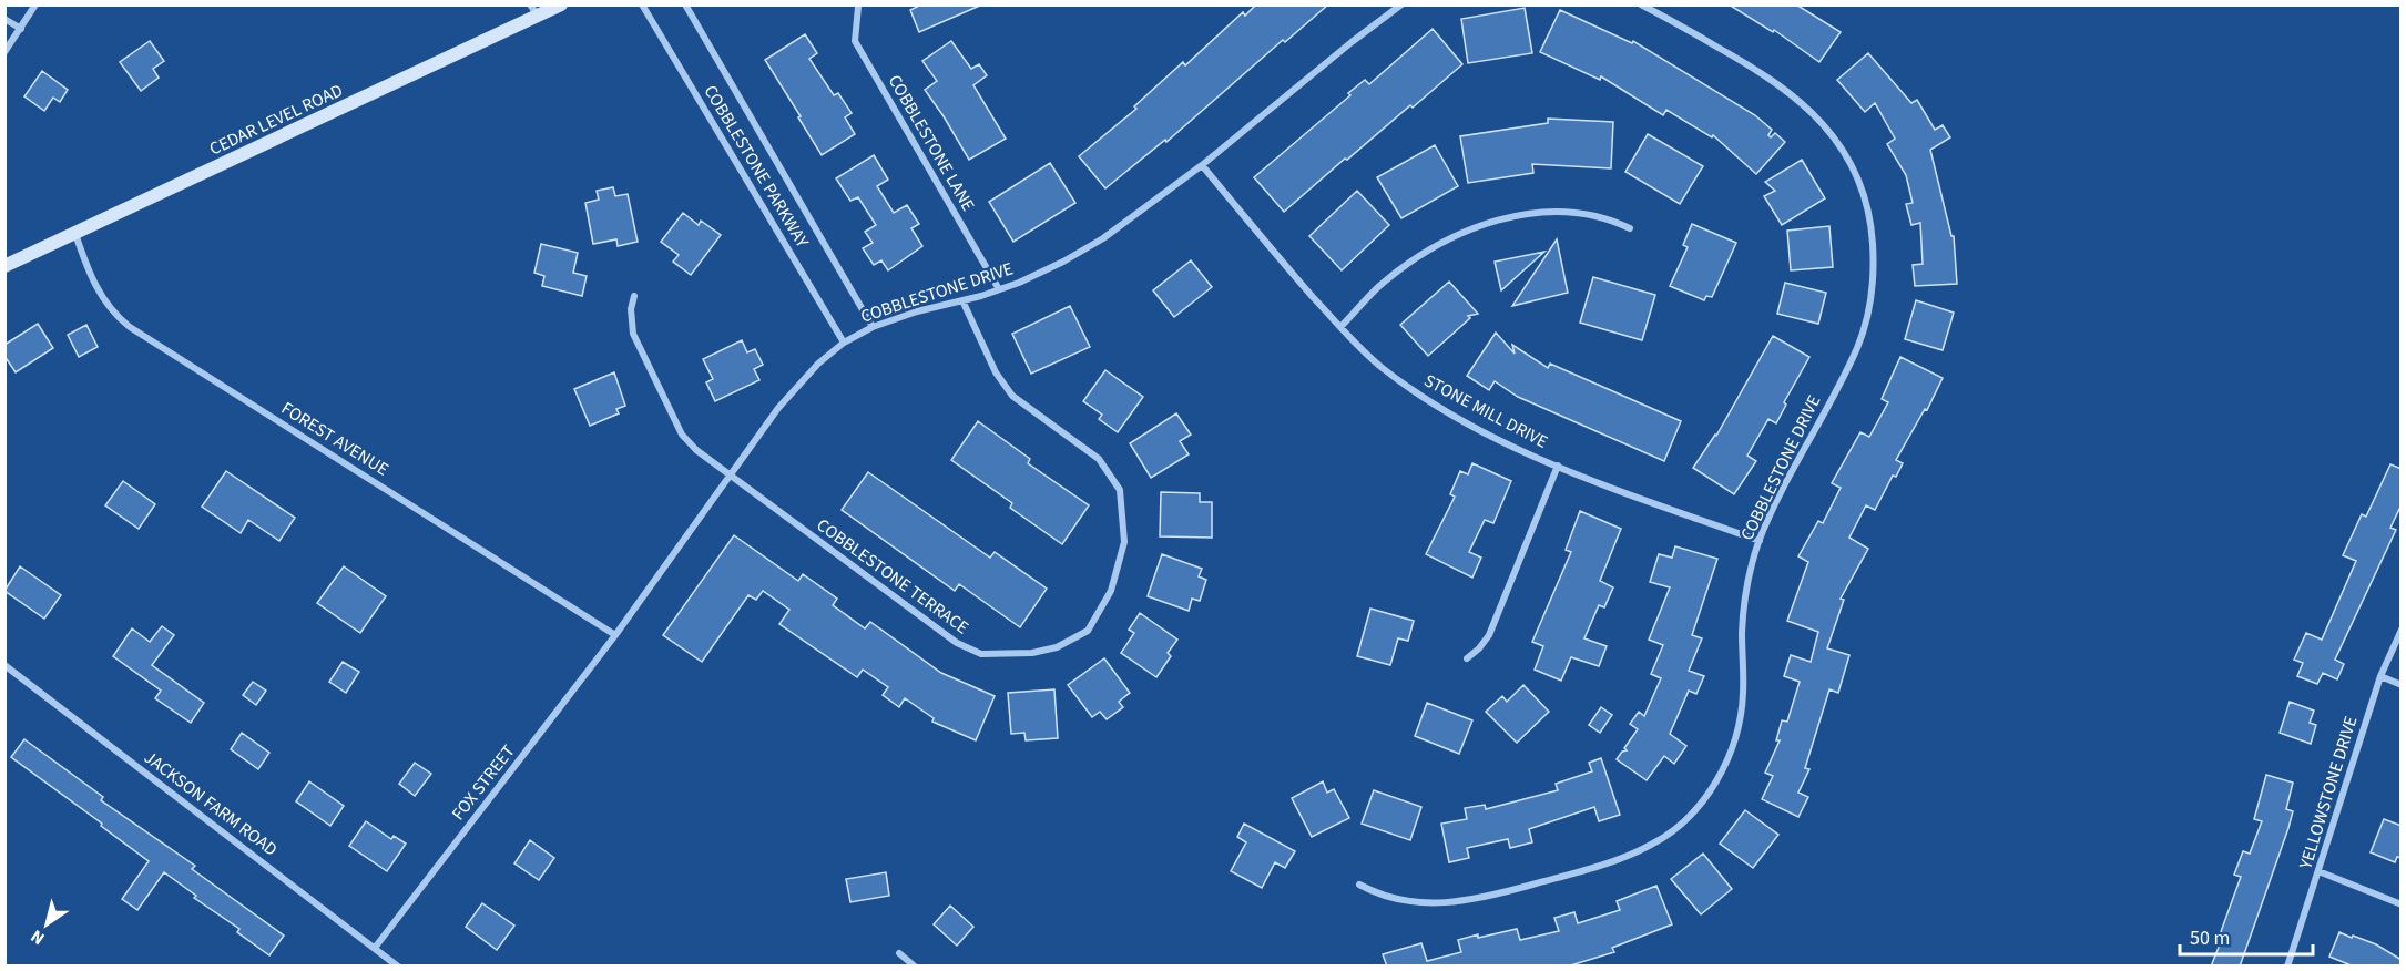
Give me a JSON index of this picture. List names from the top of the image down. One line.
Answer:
{"streets":{"main road":["CEDAR LEVEL ROAD"],"street":["COBBLESTONE LANE","COBBLESTONE PARKWAY","COBBLESTONE DRIVE","STONE MILL DRIVE","FOREST AVENUE","COBBLESTONE TERRACE","FOX STREET","YELLOWSTONE DRIVE","JACKSON FARM ROAD"]},"crossings":[["CEDAR LEVEL ROAD","FOREST AVENUE"],["COBBLESTONE LANE","COBBLESTONE DRIVE"],["COBBLESTONE PARKWAY","COBBLESTONE DRIVE"],["COBBLESTONE DRIVE","STONE MILL DRIVE"],["COBBLESTONE DRIVE","FOREST AVENUE"],["COBBLESTONE DRIVE","COBBLESTONE TERRACE"],["COBBLESTONE DRIVE","FOX STREET"],["FOREST AVENUE","FOX STREET"],["FOX STREET","JACKSON FARM ROAD"]],"scale_bar":"50 m","north":"bottom left"}
